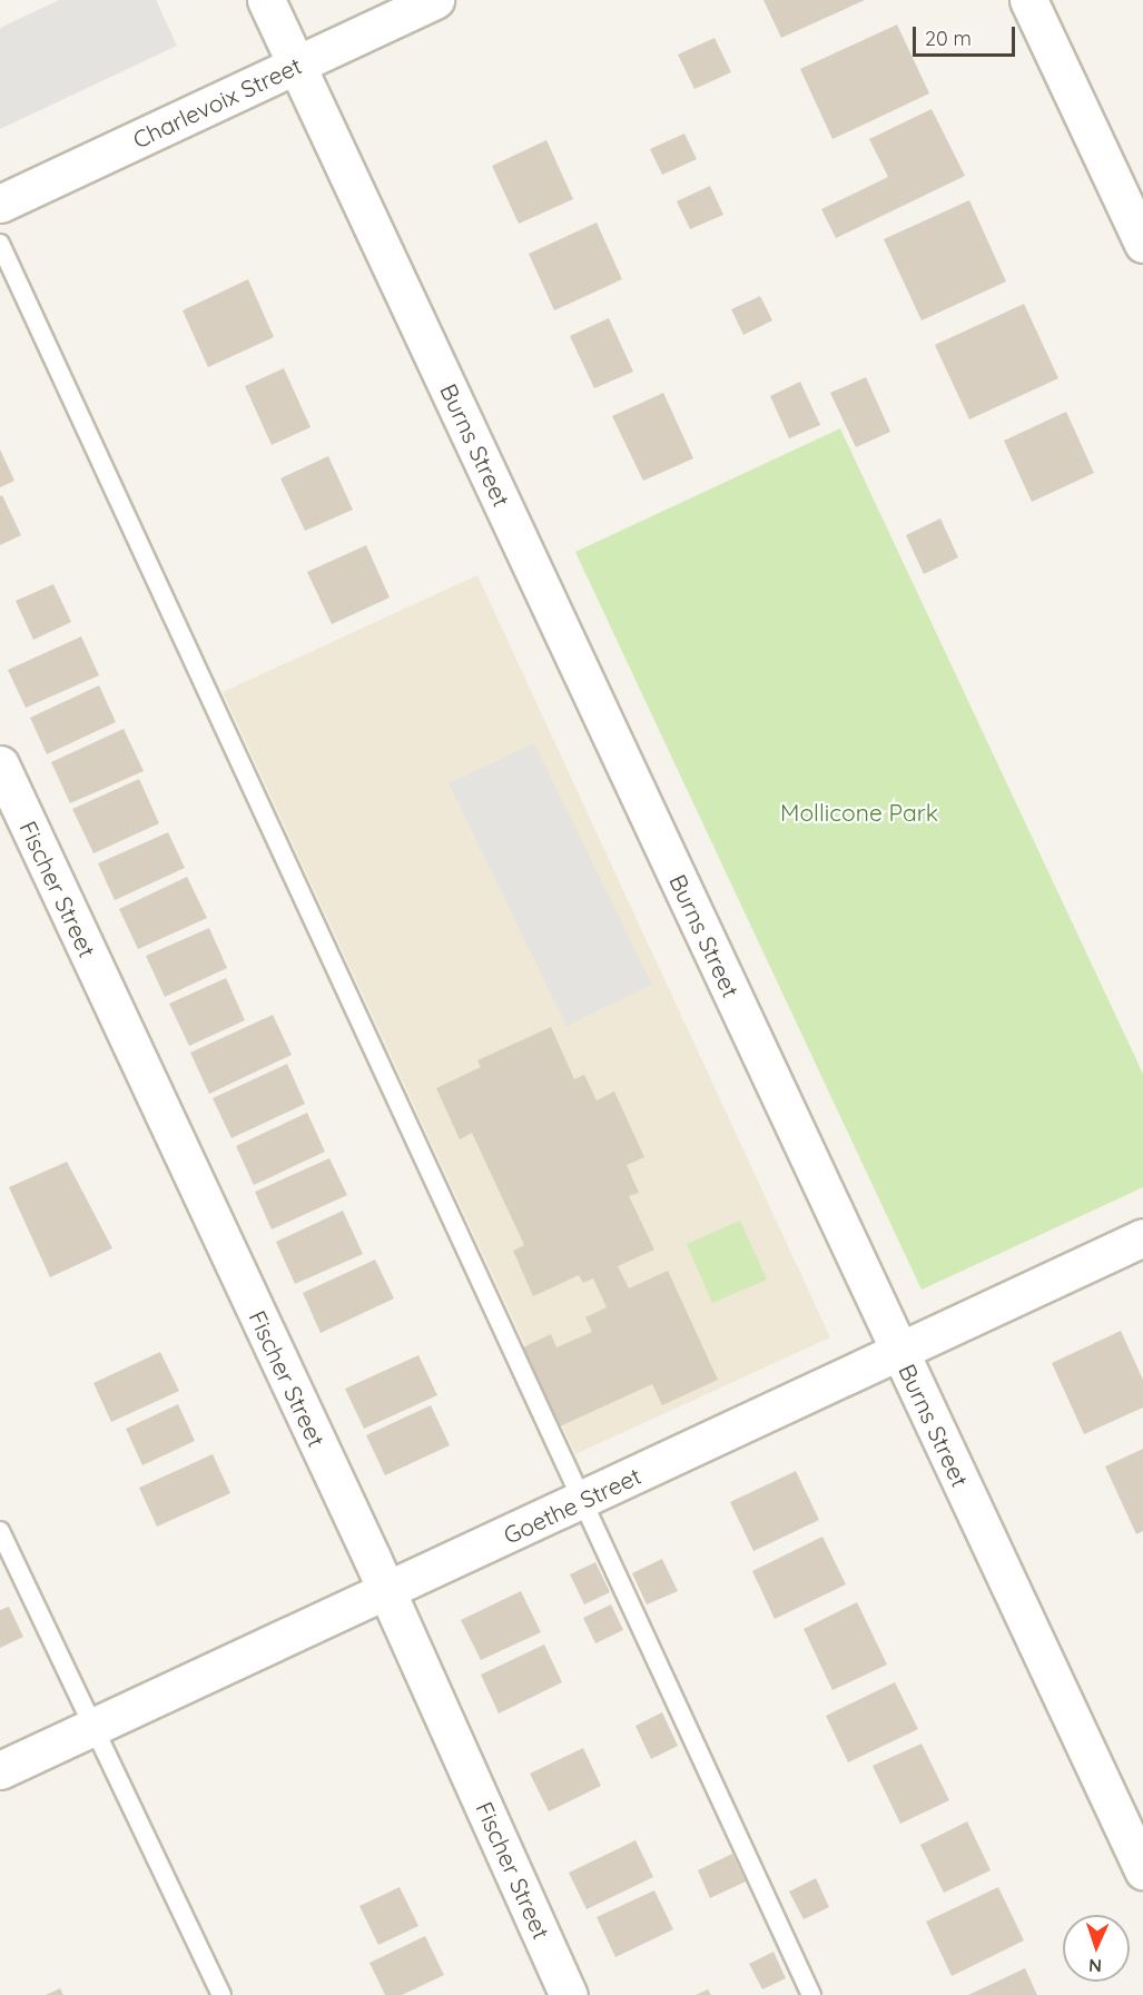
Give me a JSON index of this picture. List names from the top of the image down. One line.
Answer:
{"streets":{"street":["Charlevoix Street","Burns Street","Fischer Street","Goethe Street"]},"crossings":[["Charlevoix Street","Burns Street"],["Burns Street","Goethe Street"],["Fischer Street","Goethe Street"]],"parks":["Mollicone Park"],"scale_bar":"20 m","north":"bottom"}
